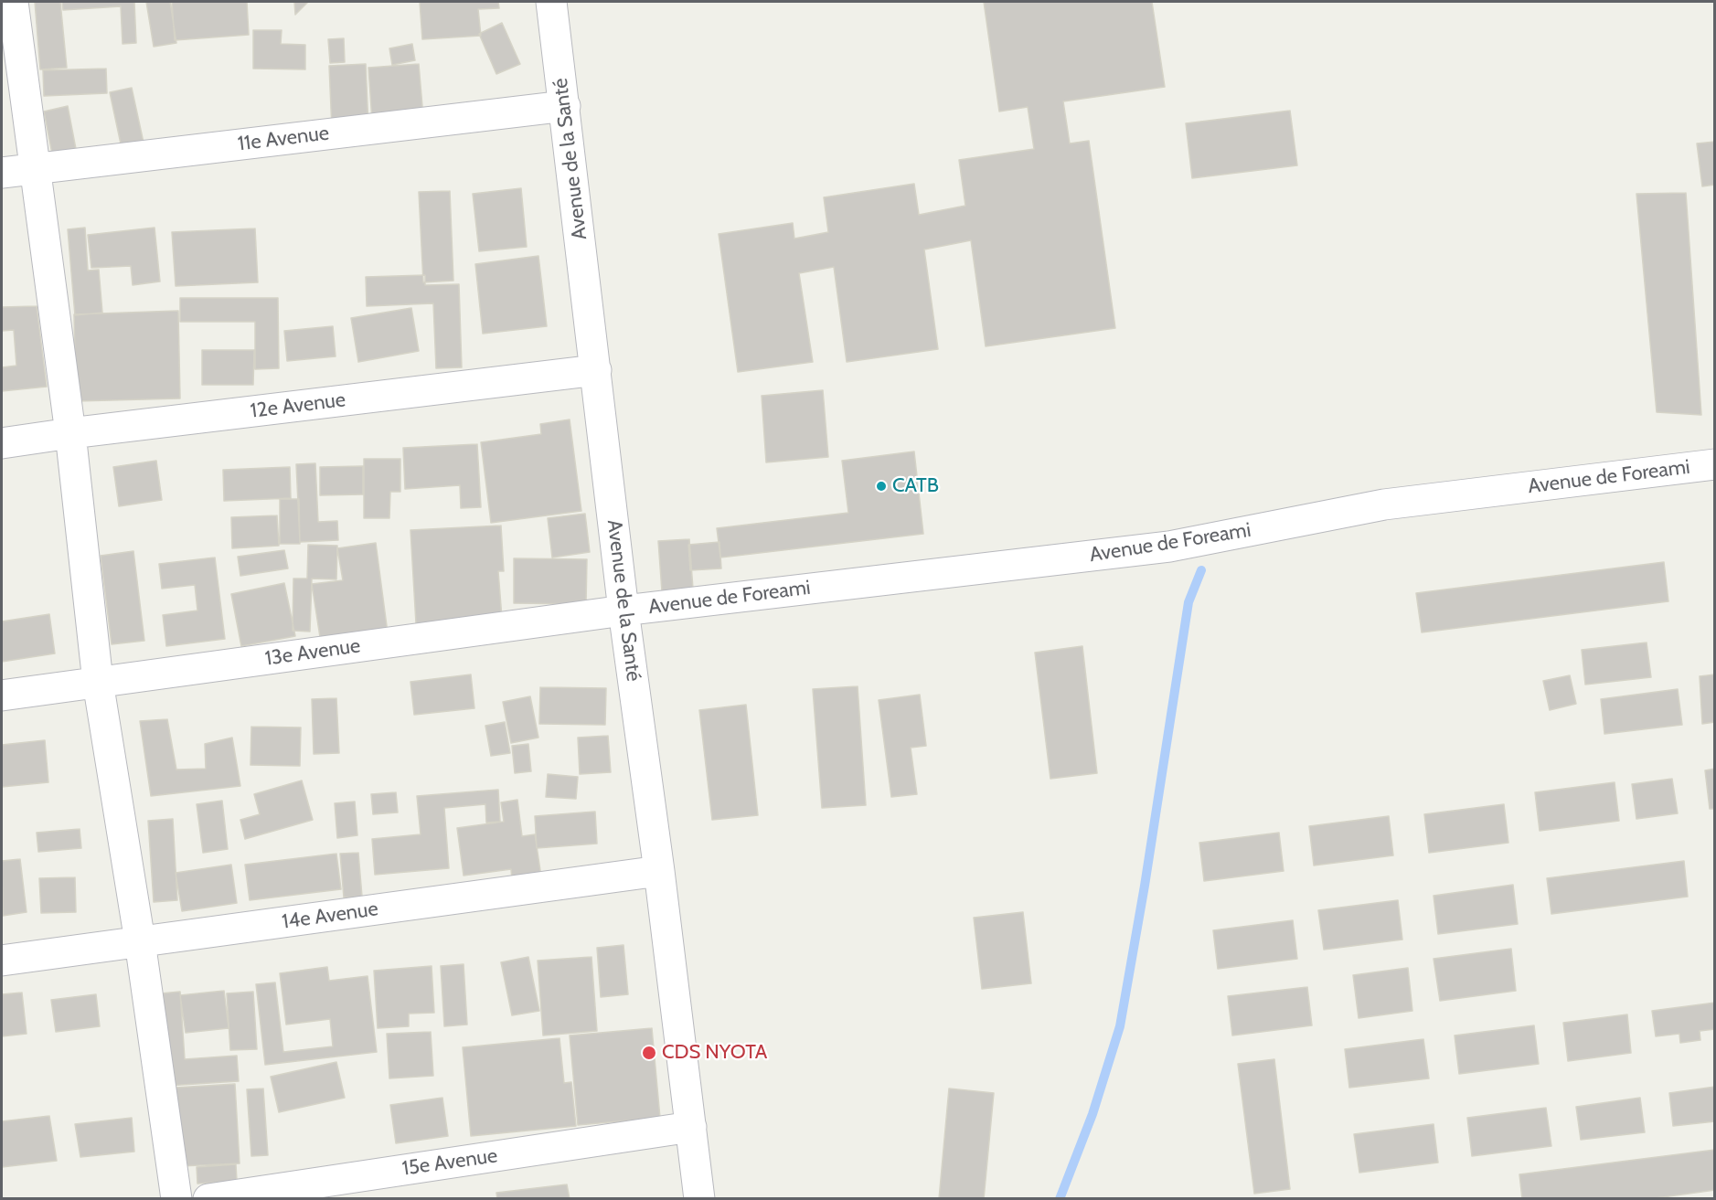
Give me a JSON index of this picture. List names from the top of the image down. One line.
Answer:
{"streets":{"street":["11e Avenue","Avenue de la Santé","12e Avenue","Avenue de Foreami","13e Avenue","14e Avenue","15e Avenue"]},"crossings":[["11e Avenue","Avenue de la Santé"],["Avenue de la Santé","12e Avenue"],["Avenue de la Santé","Avenue de Foreami"],["Avenue de la Santé","13e Avenue"],["Avenue de la Santé","14e Avenue"],["Avenue de la Santé","15e Avenue"],["Avenue de Foreami","13e Avenue"]],"places":["CATB","CDS NYOTA"]}
